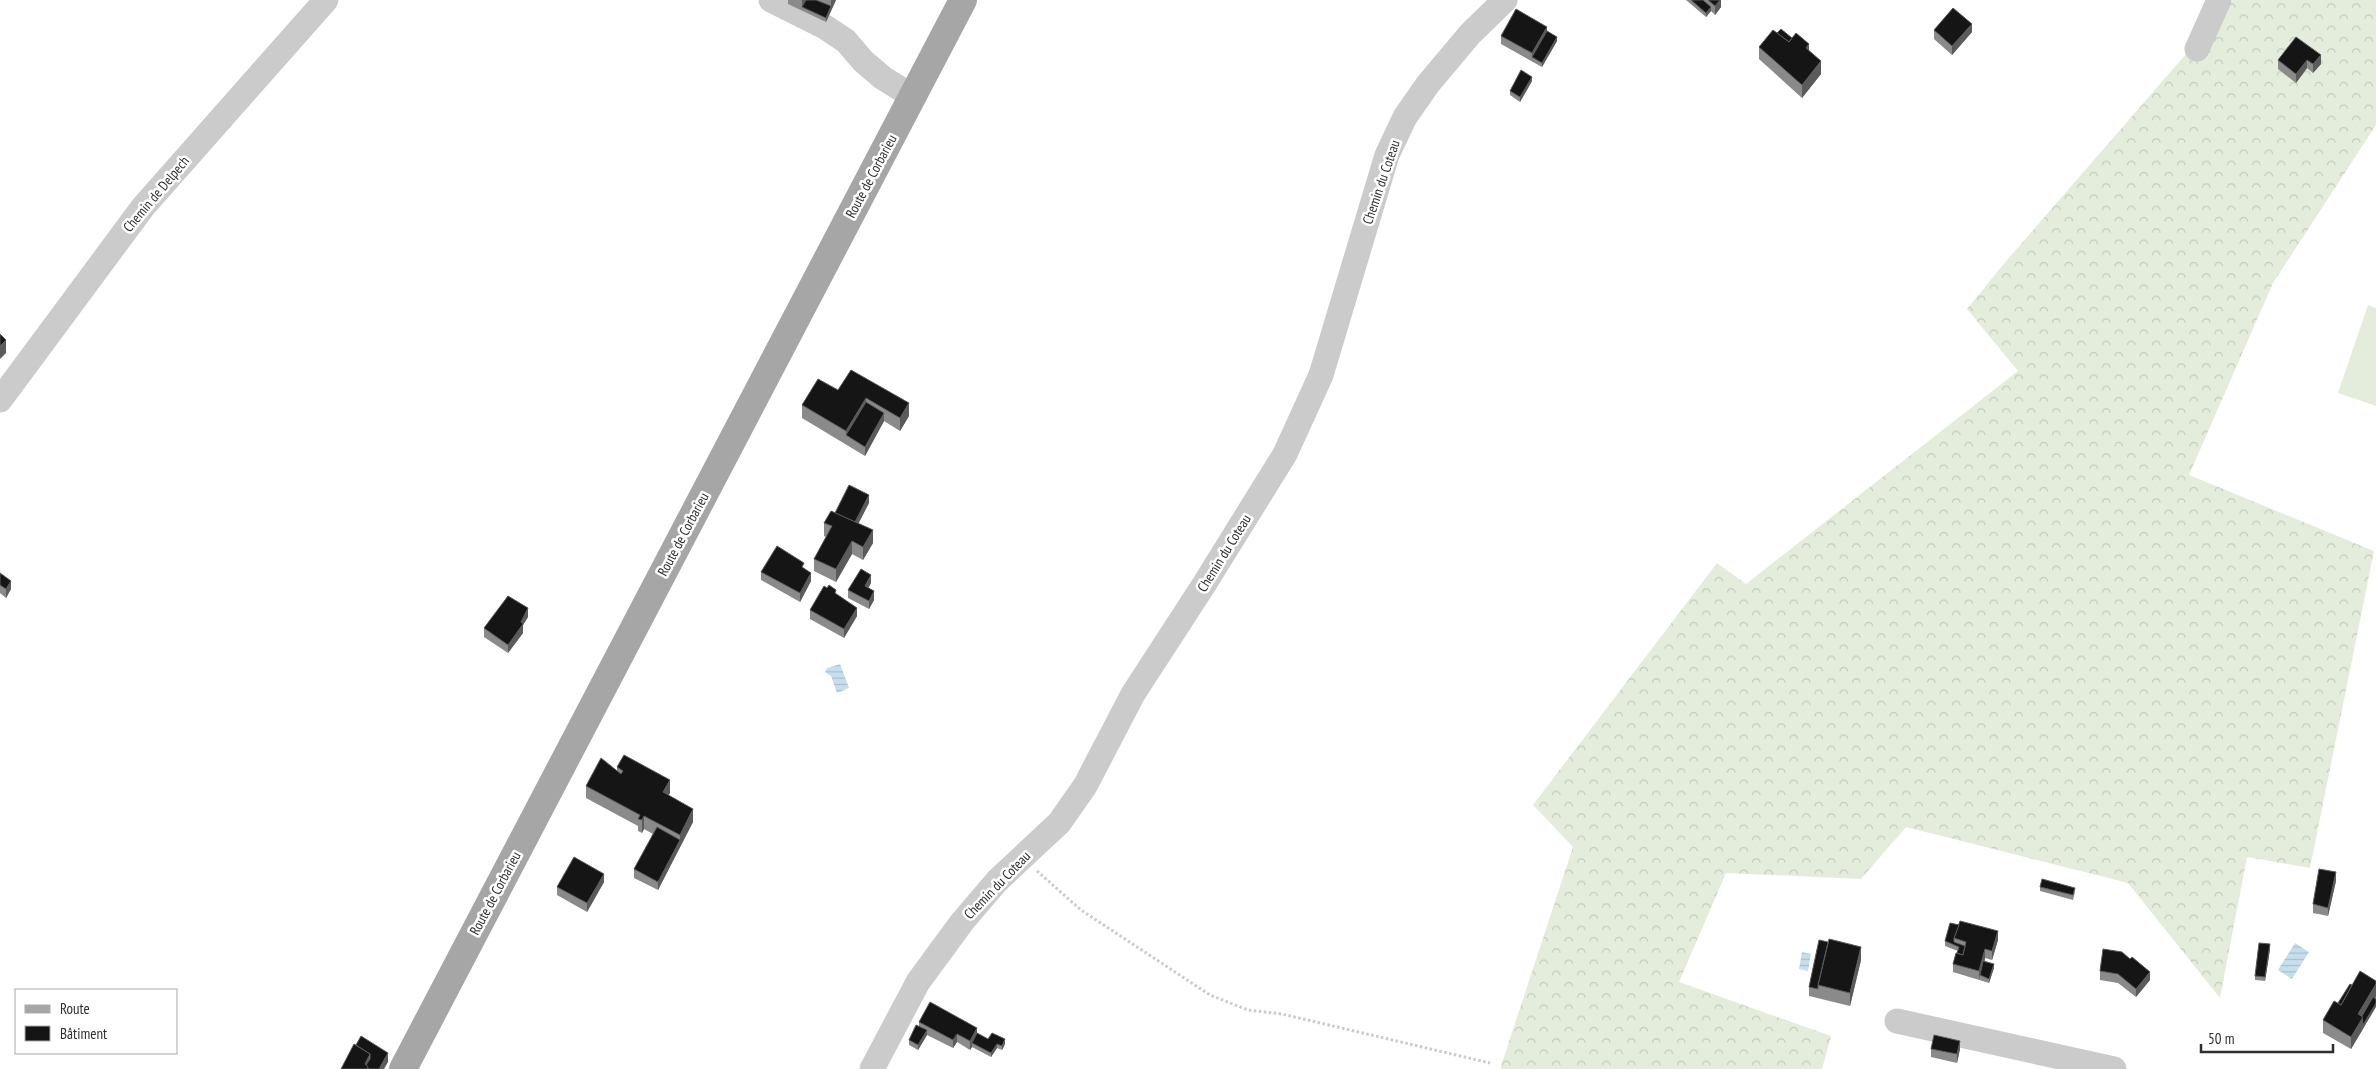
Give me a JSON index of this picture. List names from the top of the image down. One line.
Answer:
{"streets":{"main road":["Route de Corbarieu"],"street":["Chemin du Coteau","Chemin de Delpech"]},"legend":["Route","Bâtiment"],"scale_bar":"50 m"}
